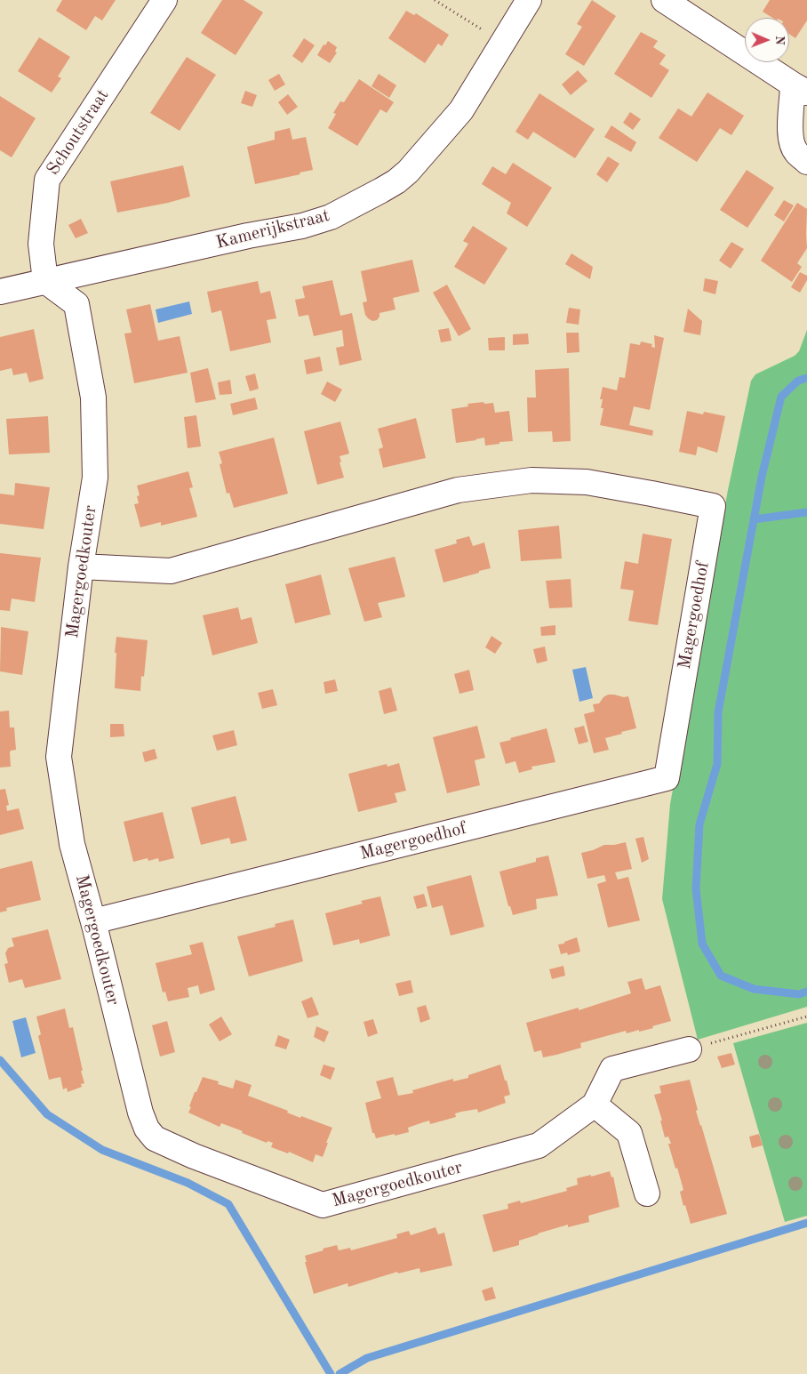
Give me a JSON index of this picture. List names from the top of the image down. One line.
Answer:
{"streets":{"street":["Schoutstraat","Kamerijkstraat","Magergoedkouter","Magergoedhof"]},"crossings":[["Schoutstraat","Kamerijkstraat"],["Schoutstraat","Magergoedkouter"],["Kamerijkstraat","Magergoedkouter"],["Magergoedkouter","Magergoedhof"]],"north":"right"}
